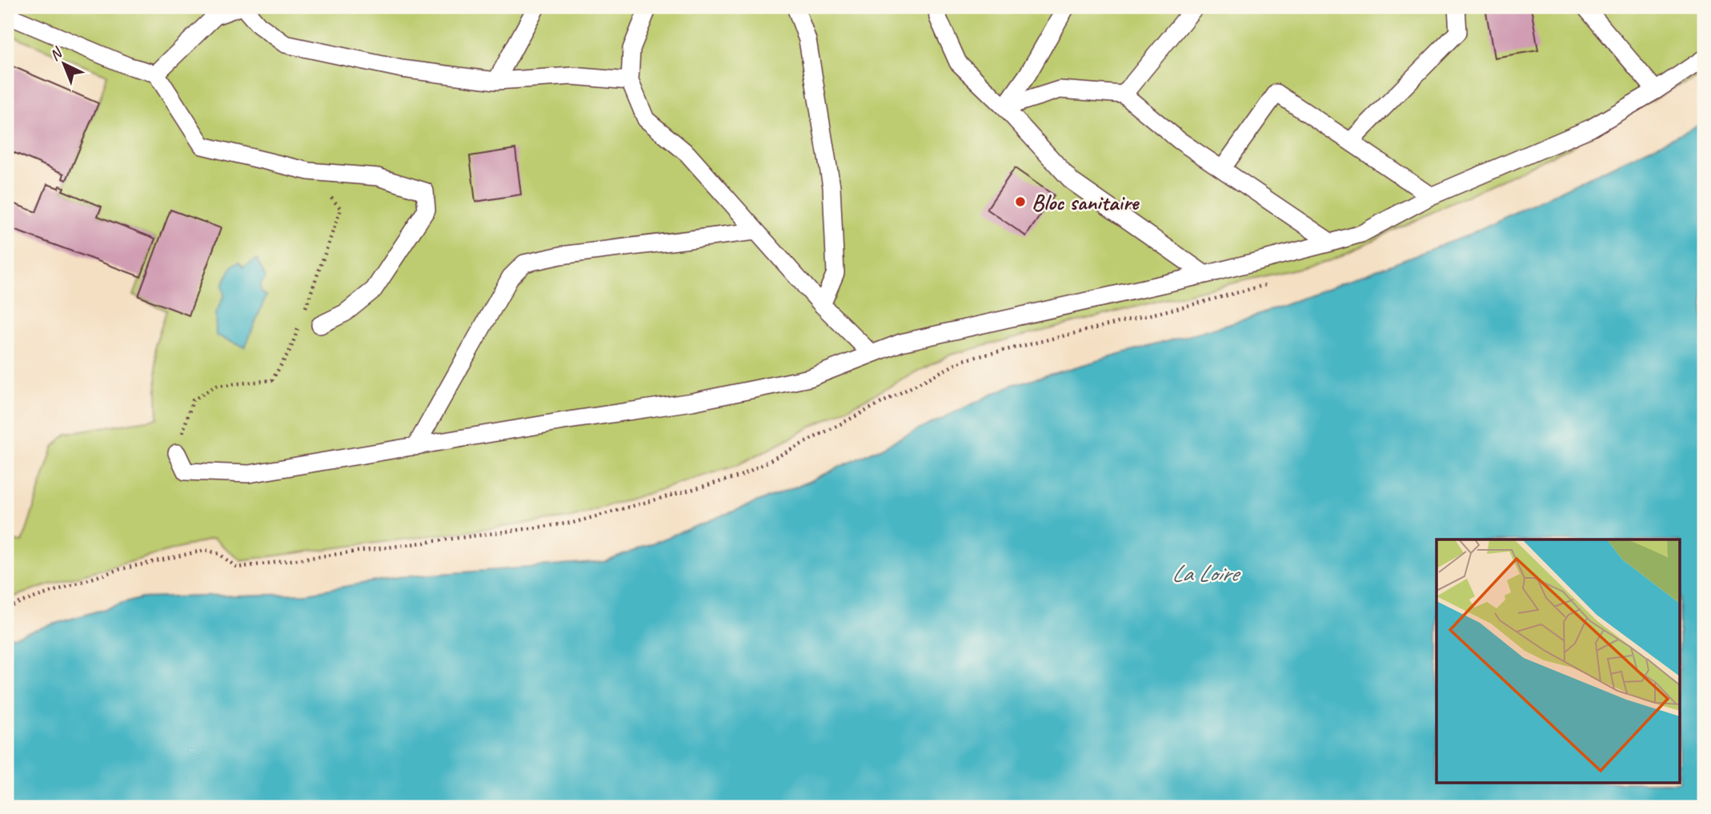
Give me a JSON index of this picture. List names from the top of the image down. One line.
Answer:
{"water":["La Loire"],"places":["Bloc sanitaire"],"north":"top left"}
